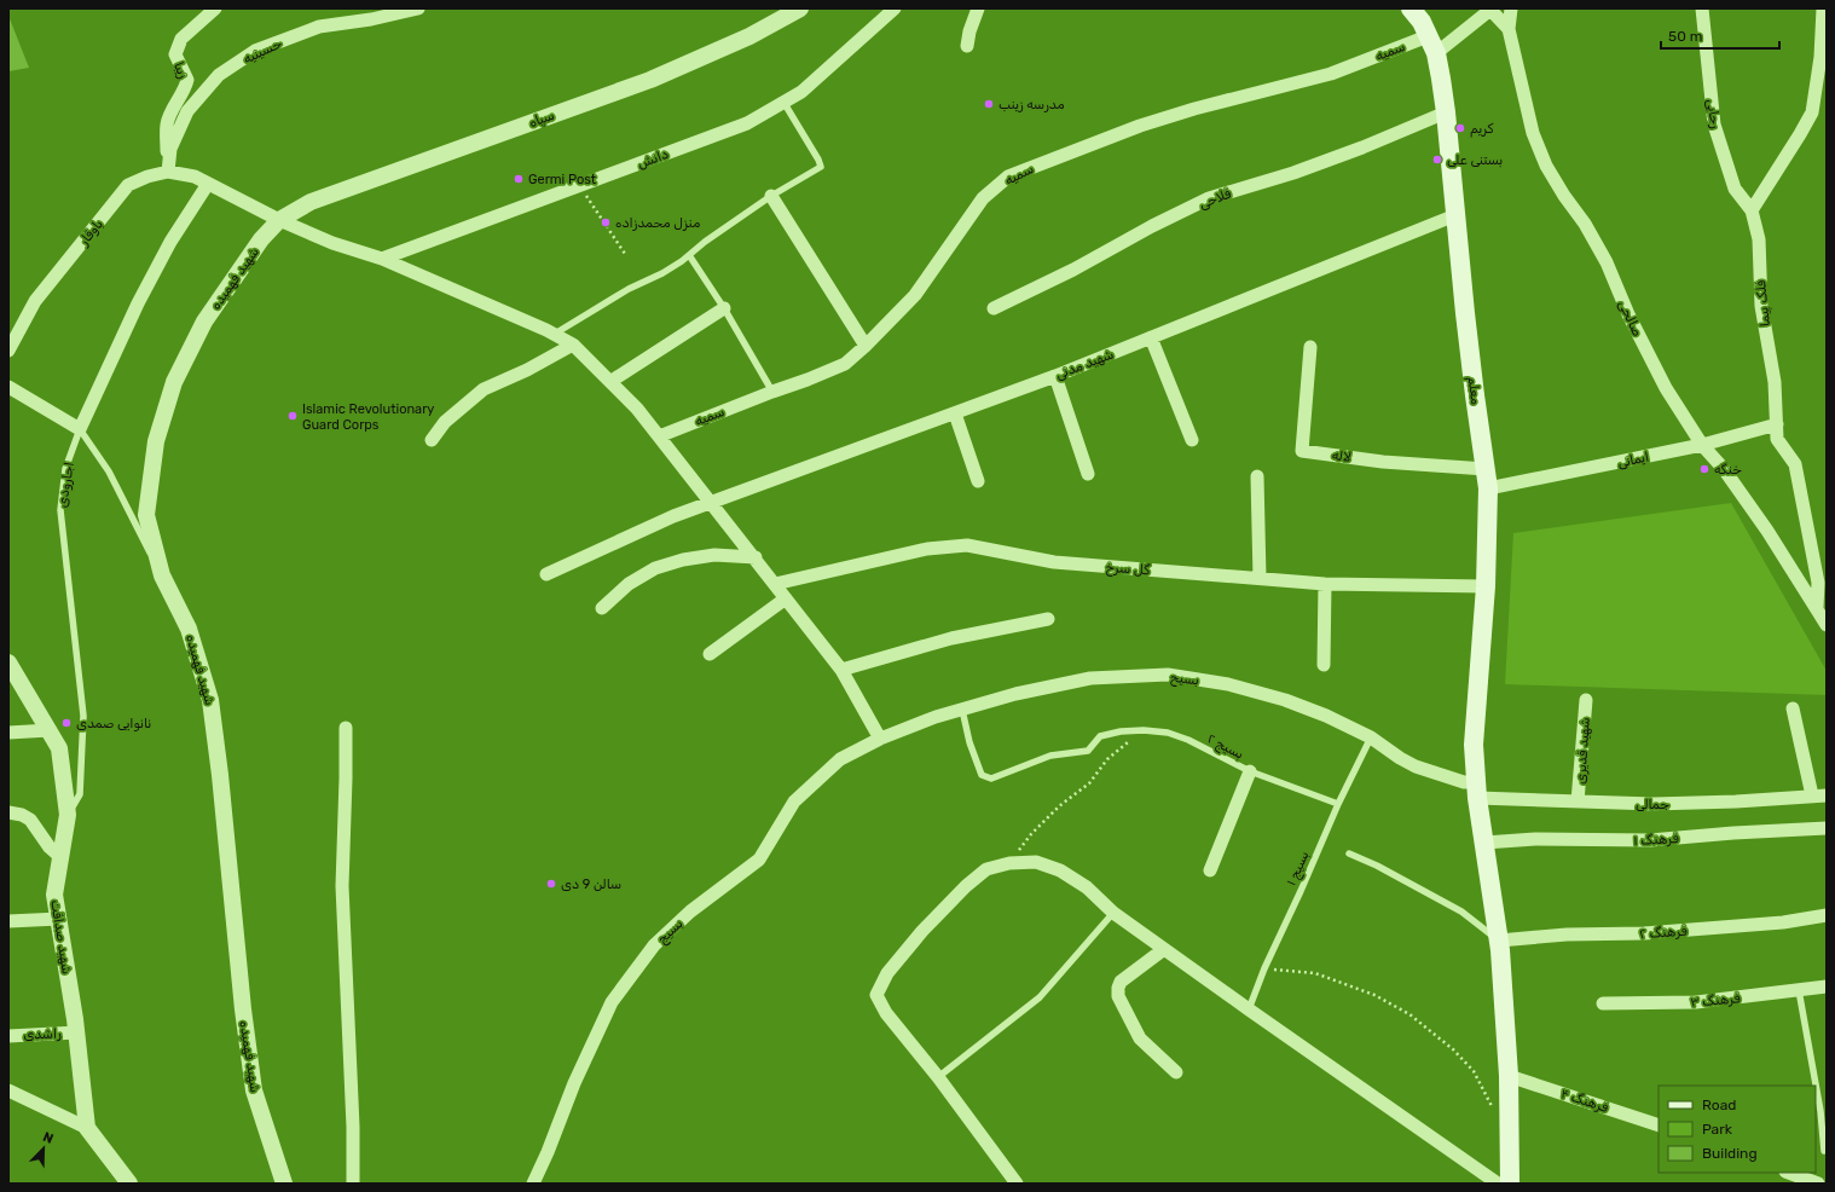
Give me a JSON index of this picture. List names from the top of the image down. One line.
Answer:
{"streets":{"main road":["معلم"],"street":["حسینیه","سمیه","زیبا","رجایی","سپاه","دانش","فلاحی","باوقار","شهید فهمیده","فلک پیما","صالحی","شهید مدنی","لاله","ایمانی","اجارودی","گل سرخ","بسیح","شهید قدیری","جمالی","فرهنگ ۱","بسیج","فرهنگ ۲","شهید صداقت","فرهنگ ۳","راشدی","فرهنگ ۴"],"lane":["بسیج ۲","بسیج ۱"]},"crossings":[["حسینیه","زیبا"],["حسینیه","باوقار"],["سمیه","باوقار"],["سمیه","معلم"],["زیبا","باوقار"],["رجایی","فلک پیما"],["سپاه","باوقار"],["سپاه","شهید فهمیده"],["دانش","باوقار"],["فلاحی","معلم"],["باوقار","شهید فهمیده"],["باوقار","شهید مدنی"],["باوقار","اجارودی"],["باوقار","گل سرخ"],["باوقار","بسیح"],["باوقار","بسیج"],["فلک پیما","صالحی"],["فلک پیما","ایمانی"],["صالحی","ایمانی"],["شهید مدنی","معلم"],["معلم","لاله"],["معلم","ایمانی"],["معلم","گل سرخ"],["معلم","بسیح"],["معلم","جمالی"],["معلم","فرهنگ ۱"],["معلم","فرهنگ ۲"],["معلم","فرهنگ ۴"],["اجارودی","شهید صداقت"],["بسیح","بسیج ۲"],["بسیح","جمالی"],["بسیح","بسیج ۱"],["بسیح","بسیج"],["بسیج ۲","بسیج ۱"],["شهید قدیری","جمالی"],["شهید صداقت","راشدی"]],"places":["مدرسه زینب","کریم","بستنی علی","Germi Post","منزل محمدزاده","Islamic Revolutionary Guard Corps","خنگه","نانوایی صمدی","سالن 9 دی"],"legend":["Road","Park","Building"],"scale_bar":"50 m","north":"top right"}
